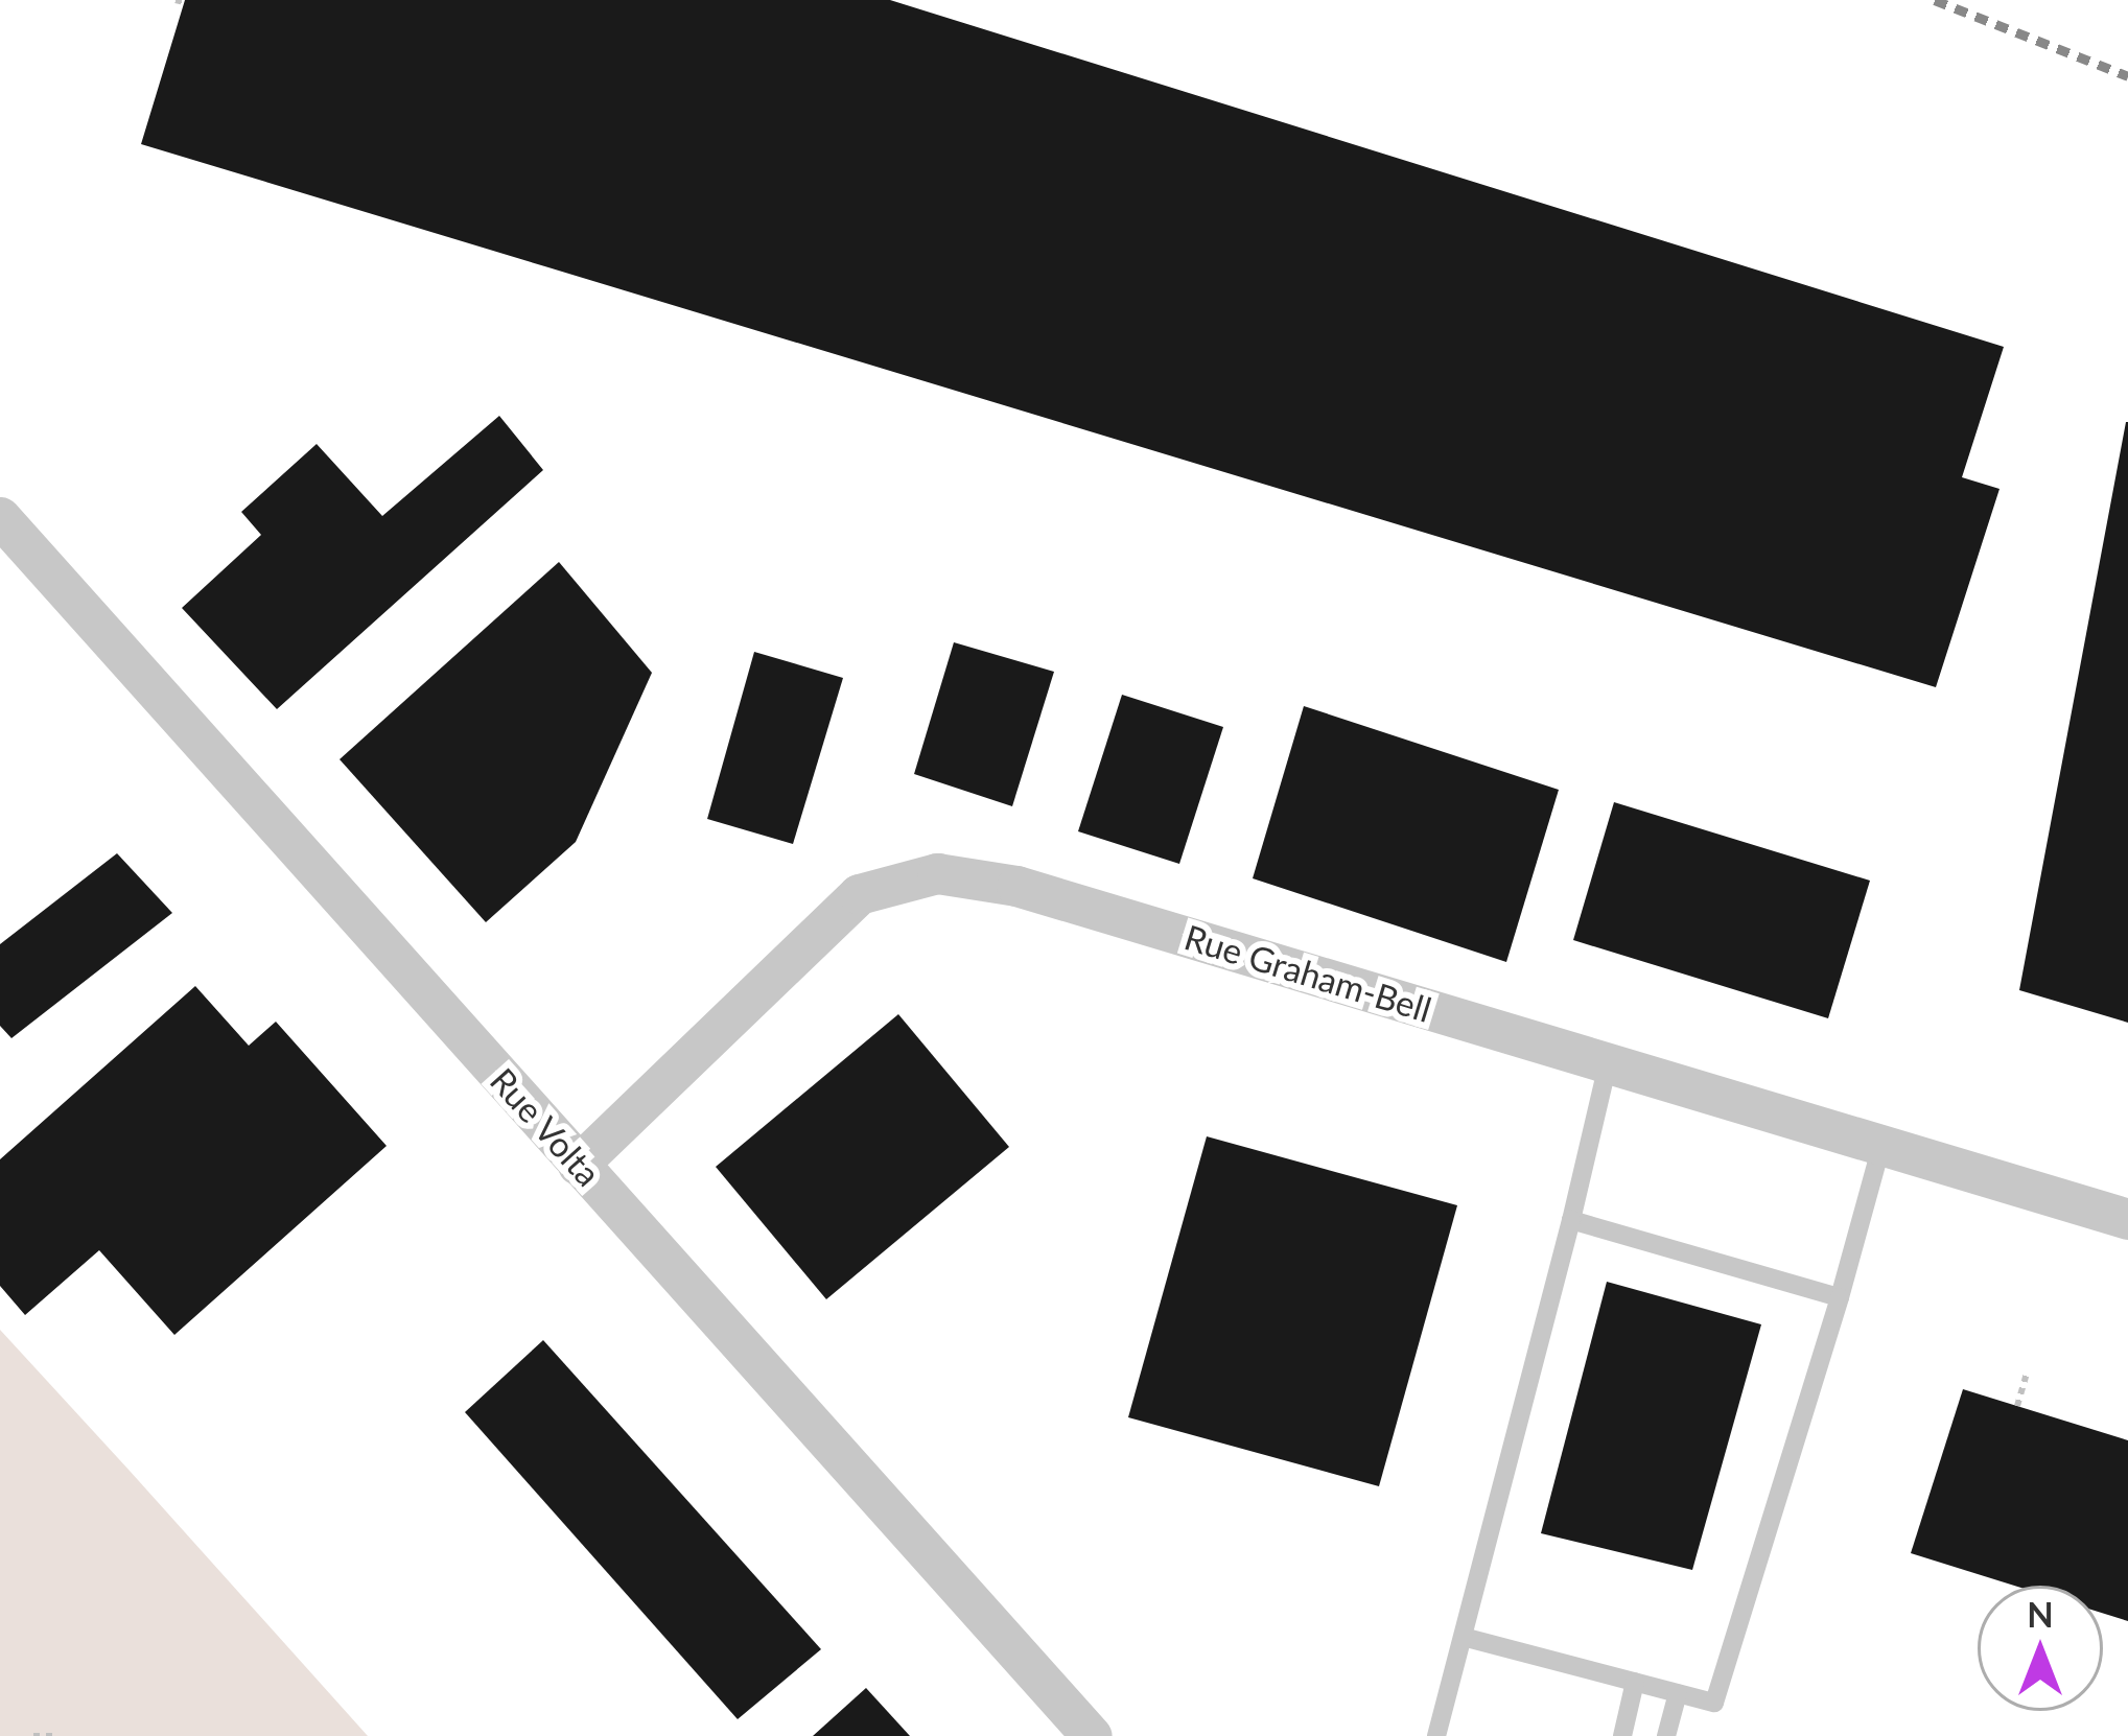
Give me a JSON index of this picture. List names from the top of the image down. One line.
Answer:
{"streets":{"street":["Rue Graham-Bell","Rue Volta"]},"crossings":[["Rue Graham-Bell","Rue Volta"]],"north":"top"}
